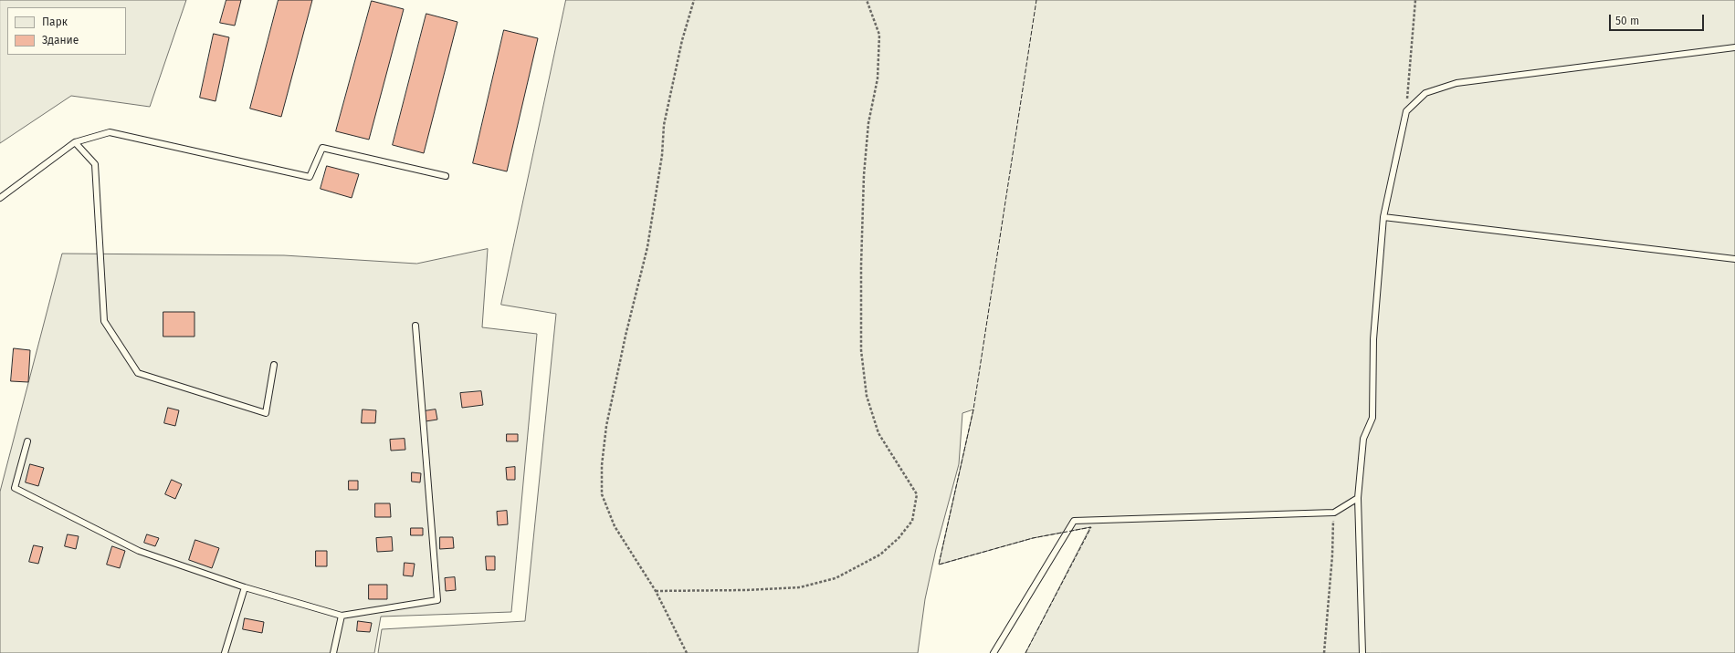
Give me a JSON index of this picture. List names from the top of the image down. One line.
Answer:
{"legend":["Парк","Здание"],"scale_bar":"50 m"}
